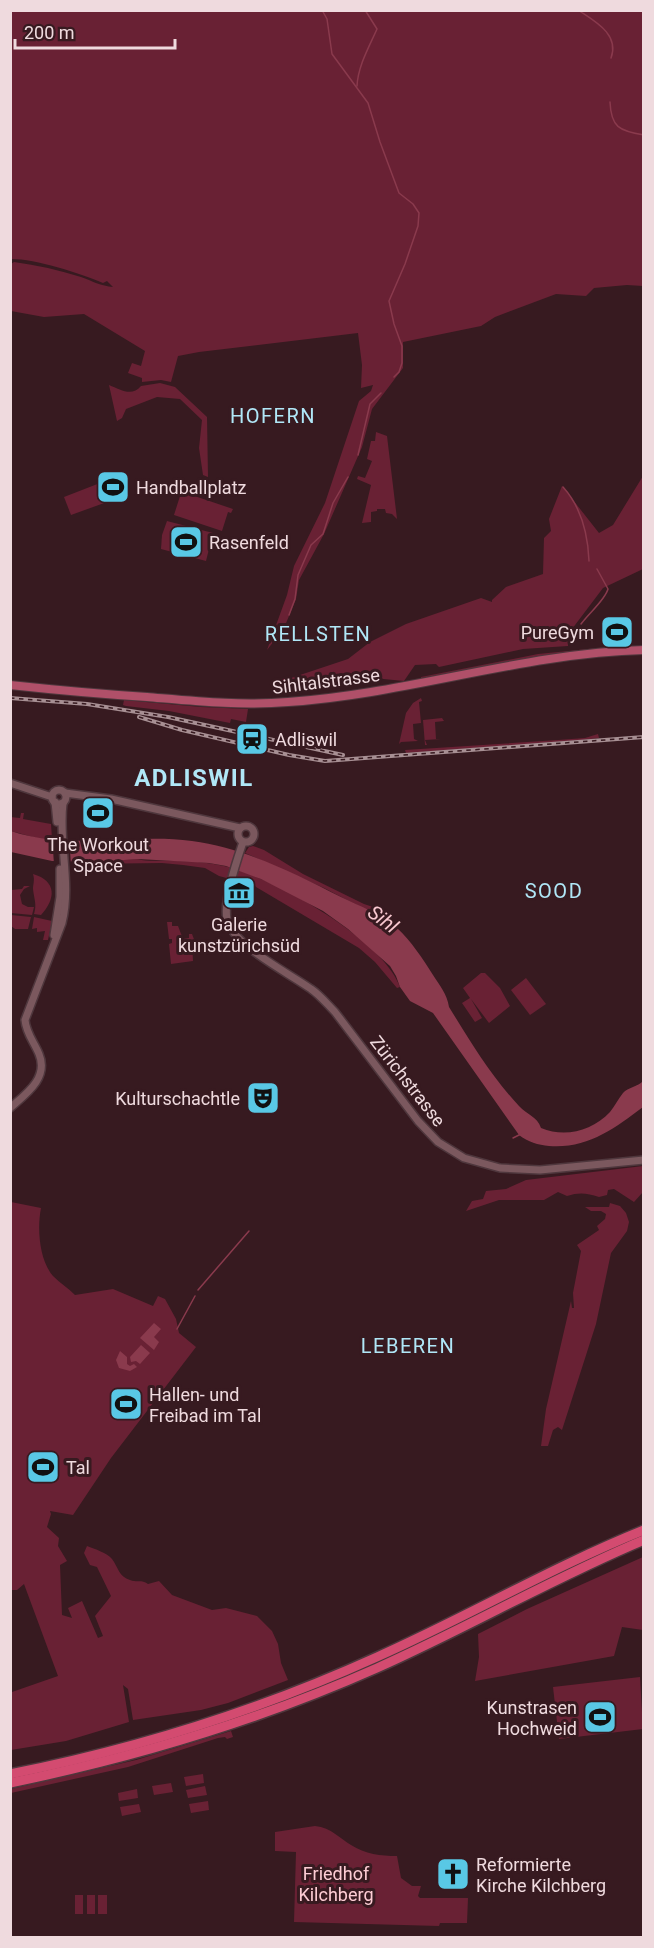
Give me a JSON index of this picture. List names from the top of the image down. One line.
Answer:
{"streets":{"main road":["Sihltalstrasse","Zürichstrasse"]},"districts":["HOFERN","RELLSTEN","ADLISWIL","SOOD","LEBEREN"],"water":["Sihl"],"parks":["Friedhof Kilchberg"],"places":{"sports":["Handballplatz","Rasenfeld","PureGym","The Workout Space","Hallen- und Freibad im Tal","Tal","Kunstrasen Hochweid"],"station":["Adliswil"],"museum":["Galerie kunstzürichsüd"],"theatre":["Kulturschachtle"],"church":["Reformierte Kirche Kilchberg"]},"scale_bar":"200 m"}
